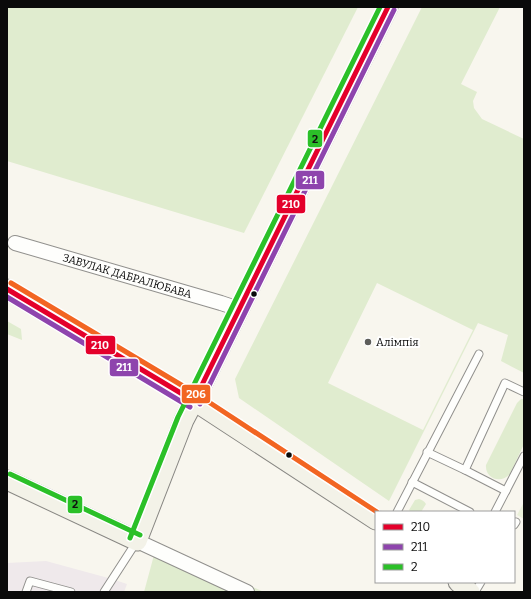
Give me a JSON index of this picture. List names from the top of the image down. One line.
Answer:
{"streets":{"street":["ЗАВУЛАК ДАБРАЛЮБАВА"]},"places":["Алімпія"],"lines":["transit line 210","transit line 2","transit line 211","transit line 206"],"legend":["210","211","2"]}
